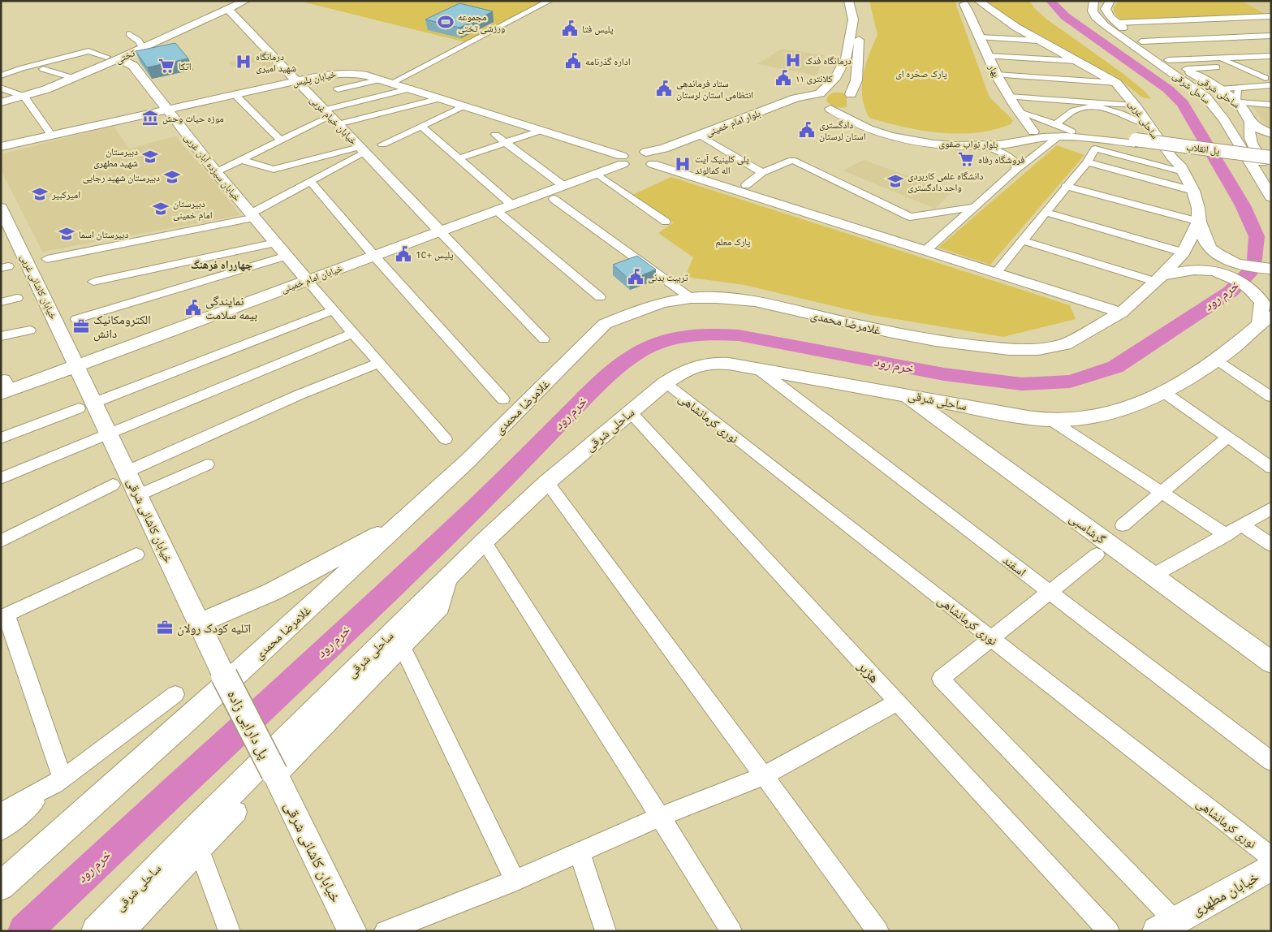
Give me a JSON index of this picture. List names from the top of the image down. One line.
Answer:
{"streets":{"main road":["تختی","بهار","خیابان پلیس","ساحل شرقی","ساحلی شرقی","ساحلی غربی","خیابان خیام غربی","بلوار امام خمینی","بلوار نواب صفوی","پل انقلاب","خیابان سیزده آبان غربی","خیابان امام خمینی","خیابان کاشانی غربی","غلامرضا محمدی","خیابان کاشانی شرقی","گرشاسبی","پل دارایی زاده","خیابان مطهری"],"street":["نوری کرمانشاهی","اسفند","هژبر"]},"crossings":[["تختی","خیابان خیام غربی"],["تختی","خیابان سیزده آبان غربی"],["بهار","بلوار نواب صفوی"],["خیابان پلیس","خیابان خیام غربی"],["خیابان پلیس","بلوار امام خمینی"],["خیابان پلیس","خیابان سیزده آبان غربی"],["خیابان پلیس","خیابان امام خمینی"],["خیابان پلیس","غلامرضا محمدی"],["ساحلی شرقی","پل انقلاب"],["ساحلی شرقی","نوری کرمانشاهی"],["ساحلی شرقی","گرشاسبی"],["ساحلی شرقی","اسفند"],["ساحلی شرقی","هژبر"],["خیابان خیام غربی","خیابان امام خمینی"],["بلوار امام خمینی","بلوار نواب صفوی"],["بلوار امام خمینی","خیابان امام خمینی"],["بلوار نواب صفوی","پل انقلاب"],["خیابان سیزده آبان غربی","خیابان امام خمینی"],["خیابان امام خمینی","خیابان کاشانی غربی"],["خیابان امام خمینی","خیابان کاشانی شرقی"],["خیابان کاشانی غربی","خیابان کاشانی شرقی"],["خیابان کاشانی شرقی","پل دارایی زاده"]],"districts":["چهارراه فرهنگ"],"water":["خرم رود"],"parks":["پارک صخره ای","پارک معلم"],"places":{"sports":["مجموعه ورزشی تختی"],"public building":["پلیس فتا","اداره گذرنامه","کلانتری ۱۱","ستاد فرماندهی انتظامی استان لرستان","دادگستری استان لرستان","پلیس +10","تربیت بدنی","نمایندگی بیمه سلامت"],"hospital":["درمانگاه فدک","درمانگاه شهید امیری","پلی کلینیک آیت اله کمالوند"],"supermarket":["اتکا","فروشگاه رفاه"],"museum":["موزه حیات وحش"],"school or university":["دبیرستان شهید مطهری","دبیرستان شهید رجایی","دانشگاه علمی کاربردی واحد دادگستری","امیرکبیر","دبیرستان امام خمینی","دبیرستان اسما"],"office":["الکترومکانیک دانش","اتلیه کودک رولان"]}}
